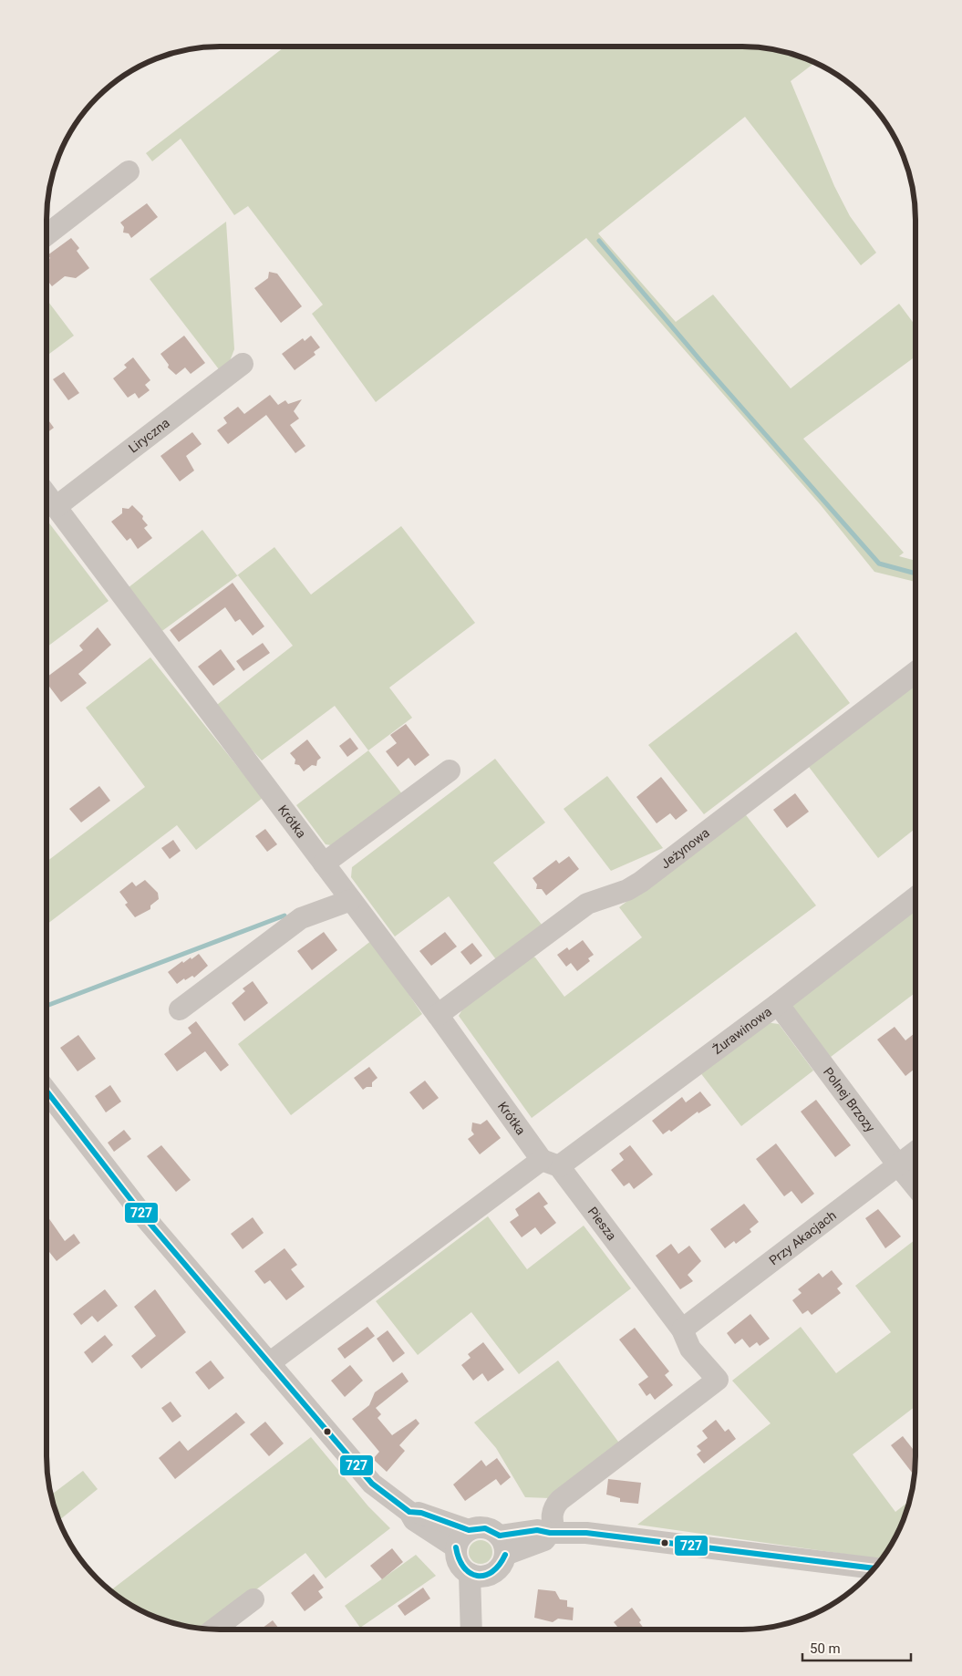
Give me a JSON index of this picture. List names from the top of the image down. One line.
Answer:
{"streets":{"street":["Liryczna","Krótka","Jeżynowa","Żurawinowa","Polnej Brzozy","Piesza","Przy Akacjach"]},"crossings":[["Liryczna","Krótka"],["Krótka","Jeżynowa"],["Krótka","Żurawinowa"],["Krótka","Piesza"],["Żurawinowa","Polnej Brzozy"],["Żurawinowa","Piesza"],["Polnej Brzozy","Przy Akacjach"],["Piesza","Przy Akacjach"]],"lines":["transit line 727"],"scale_bar":"50 m"}
